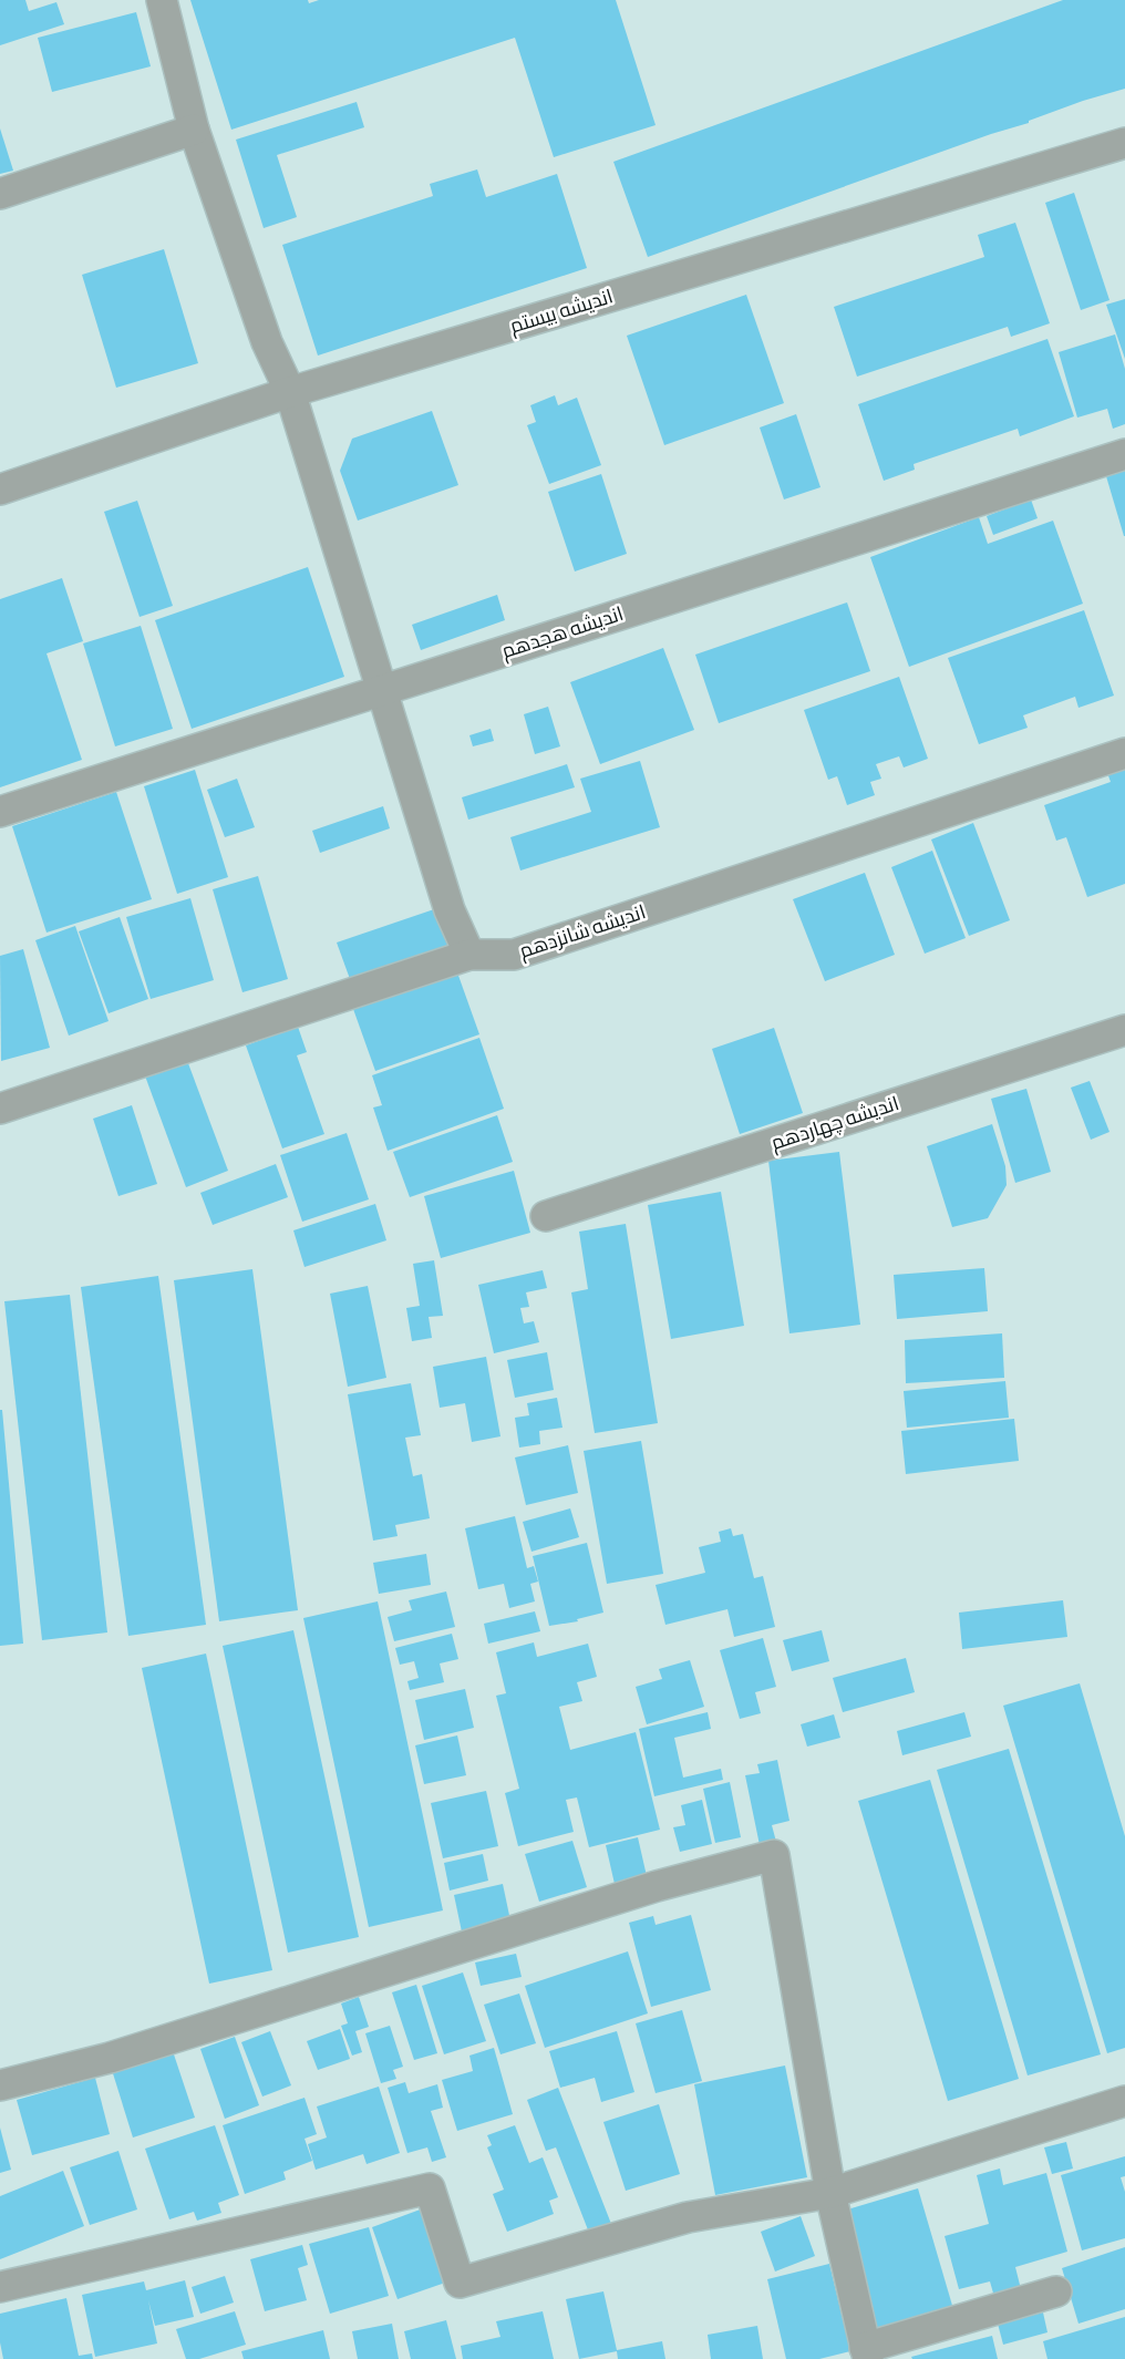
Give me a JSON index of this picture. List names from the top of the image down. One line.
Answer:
{"streets":{"street":["اندیشه بیستم","اندیشه هجدهم","اندیشه شانزدهم","اندیشه چهاردهم"]}}
